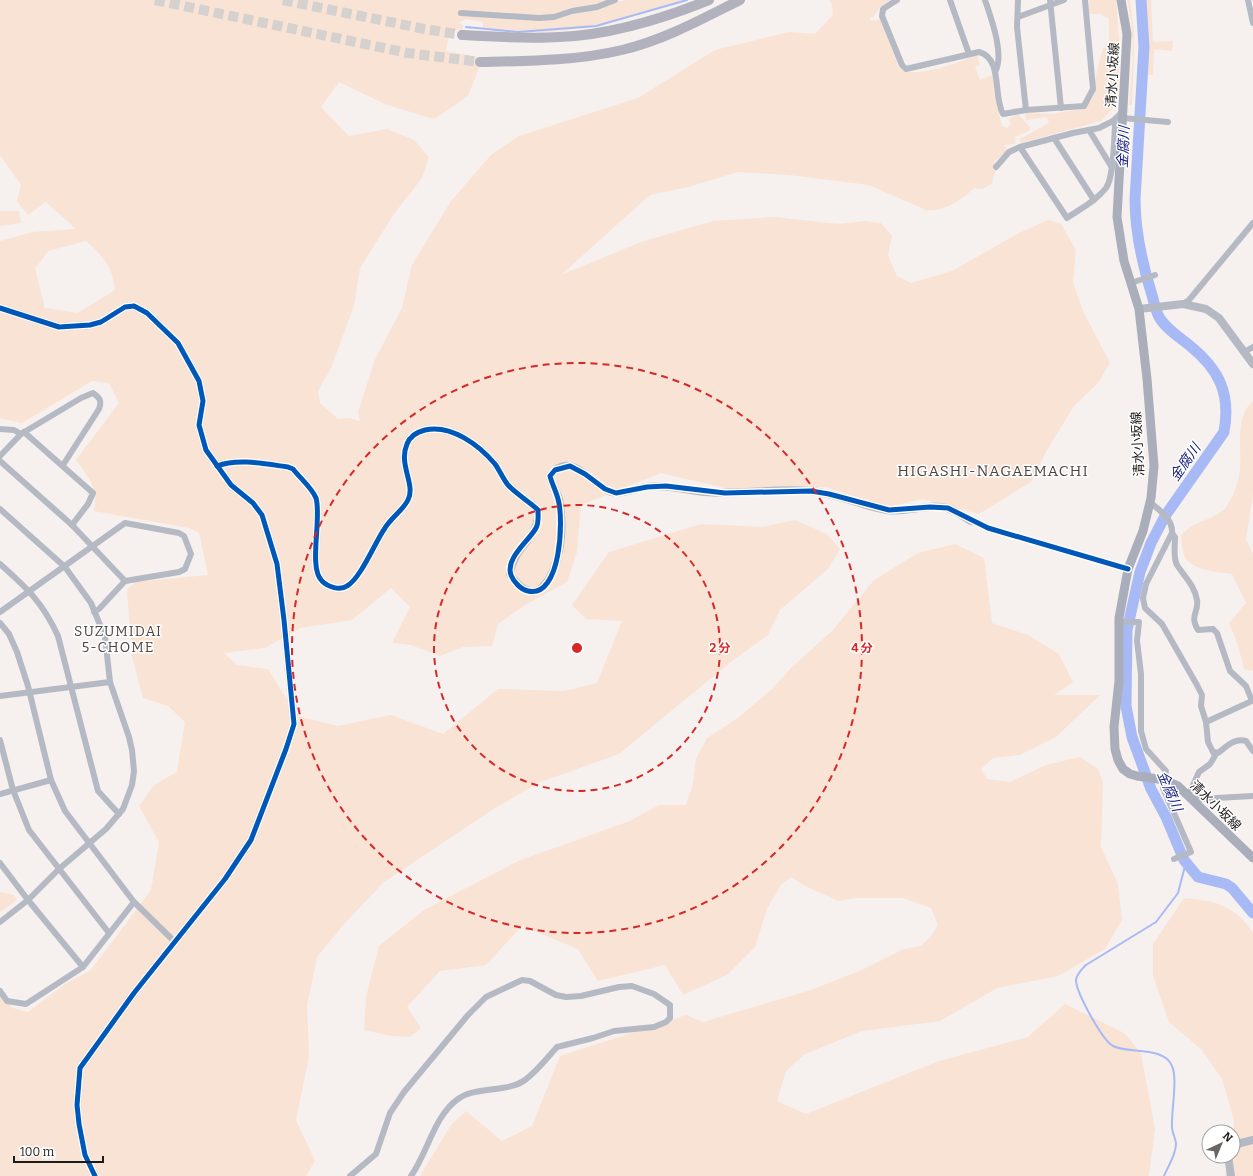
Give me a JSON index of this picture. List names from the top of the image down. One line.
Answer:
{"streets":{"main road":["清水小坂線"]},"districts":["HIGASHI-NAGAEMACHI","SUZUMIDAI 5-CHOME"],"water":["金腐川"],"scale_bar":"100 m","north":"top right","rings":["2 分","4 分"]}
